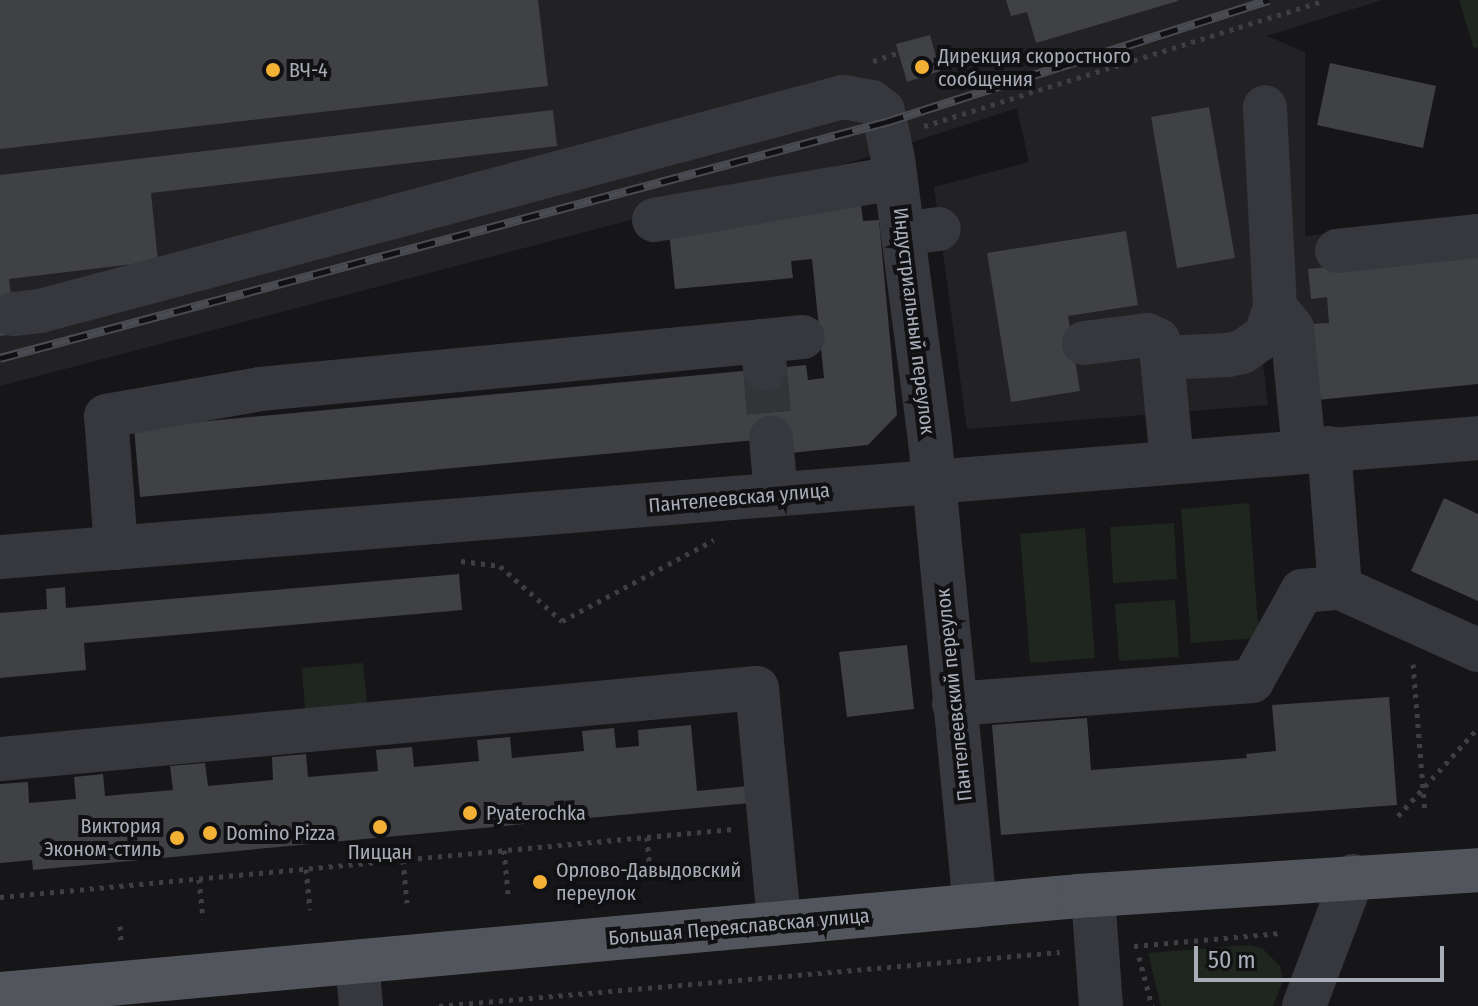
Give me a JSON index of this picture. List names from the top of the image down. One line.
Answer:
{"streets":{"main road":["Большая Переяславская улица"],"street":["Индустриальный переулок","Пантелеевская улица","Пантелеевский переулок"]},"crossings":[["Индустриальный переулок","Пантелеевская улица"],["Индустриальный переулок","Пантелеевский переулок"],["Пантелеевская улица","Пантелеевский переулок"],["Пантелеевский переулок","Большая Переяславская улица"]],"places":["Дирекция скоростного сообщения","ВЧ-4","Pyaterochka","Пиццан","Domino Pizza","Виктория Эконом-стиль","Орлово-Давыдовский переулок"],"scale_bar":"50 m"}
